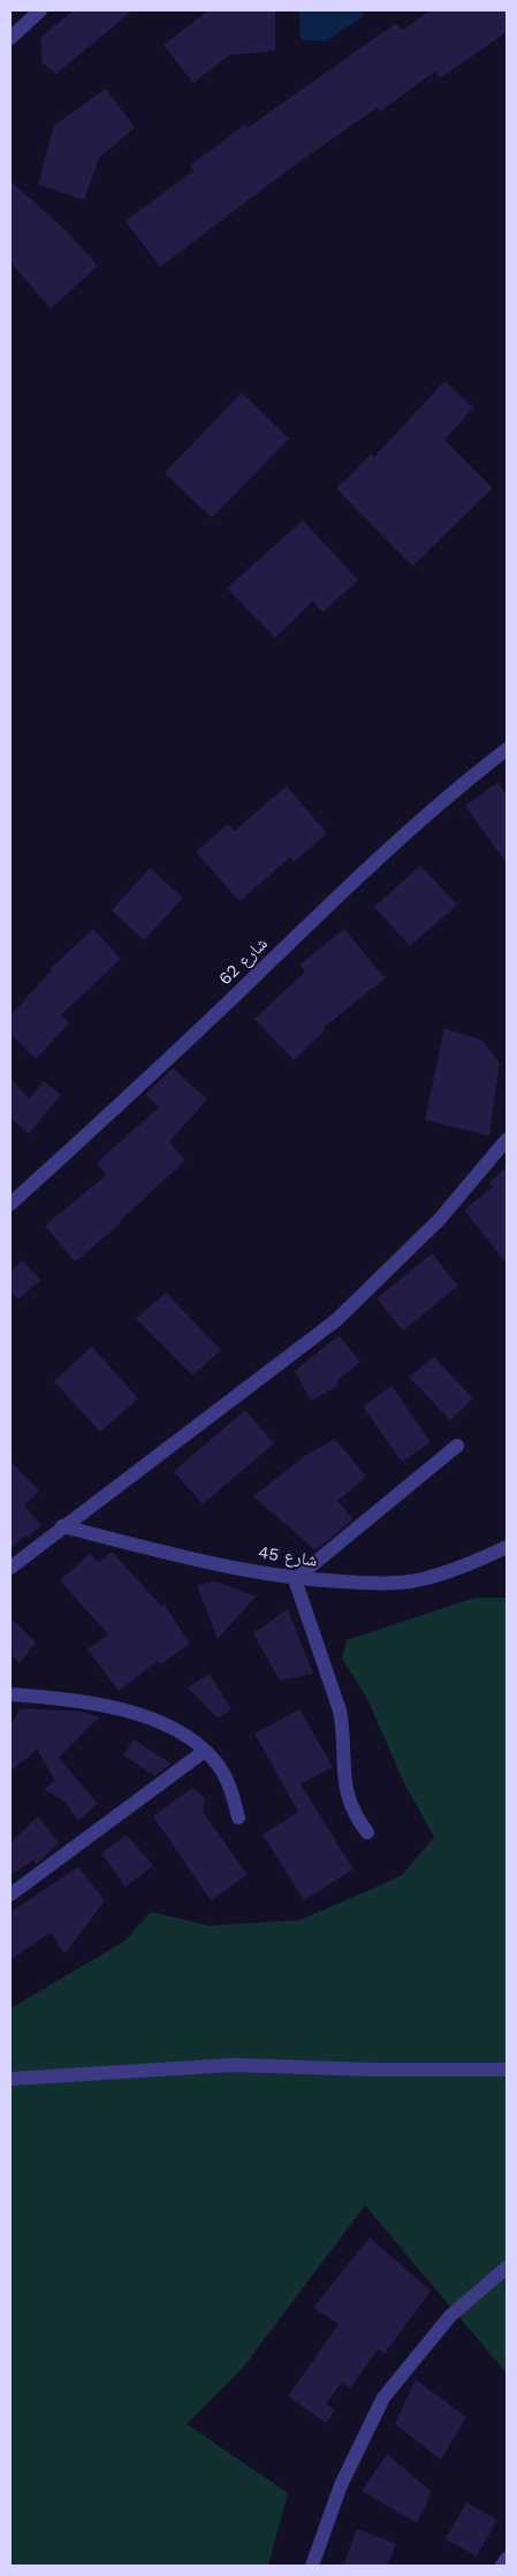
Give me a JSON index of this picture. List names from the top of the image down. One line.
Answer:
{"streets":{"street":["شارع 62","شارع 45"]}}
